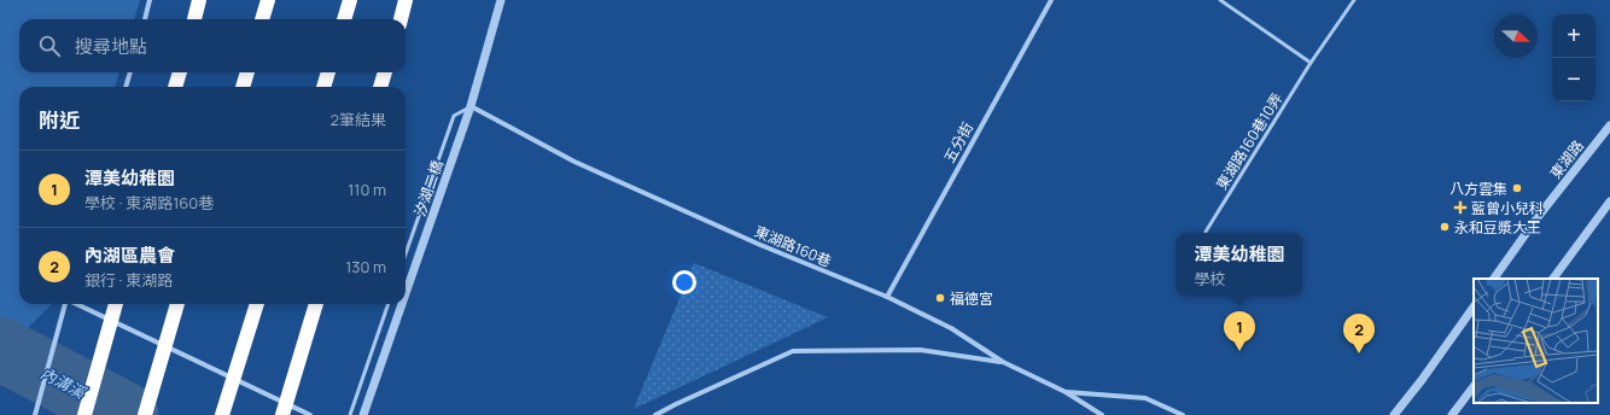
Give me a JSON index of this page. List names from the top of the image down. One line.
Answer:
{"streets":{"street":["五分街","東湖路","汐湖二橋","東湖路160巷"],"lane":["東湖路160巷10弄"]},"crossings":[["五分街","東湖路160巷"],["汐湖二橋","東湖路160巷"]],"water":["內溝溪"],"places":{"other":["八方雲集","永和豆漿大王","福德宮"],"health":["藍曾小兒科"]},"north":"right","page":{"map_buttons":["+","−"],"search":"搜尋地點","heading":["附近","2筆結果"],"list":[{"mark":"1","name":"潭美幼稚園","note":"學校 · 東湖路160巷","value":"110 m"},{"mark":"2","name":"內湖區農會","note":"銀行 · 東湖路","value":"130 m"}],"popup":["潭美幼稚園","學校"],"pins":["1","2"]}}
